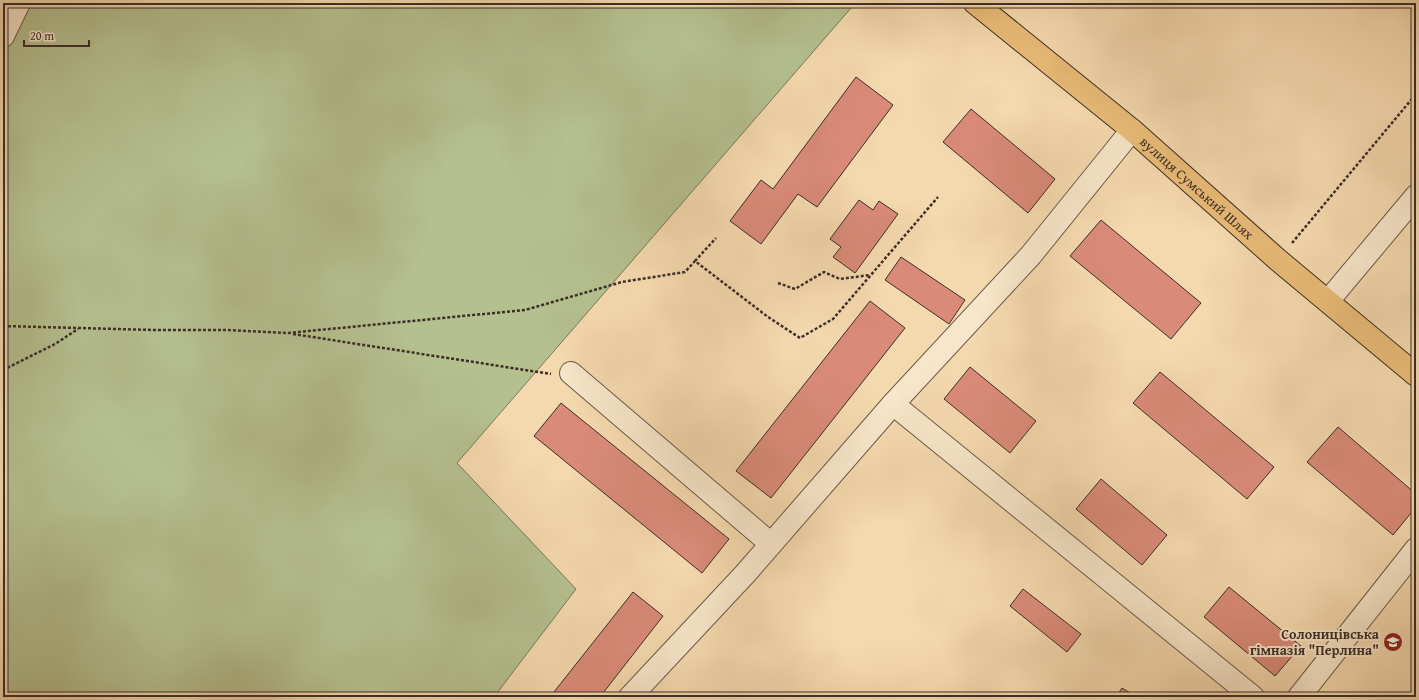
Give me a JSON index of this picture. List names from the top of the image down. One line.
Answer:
{"streets":{"main road":["вулиця Сумський Шлях"]},"places":{"school or university":["Солоницівська гімназія \"Перлина\""]},"scale_bar":"20 m"}
